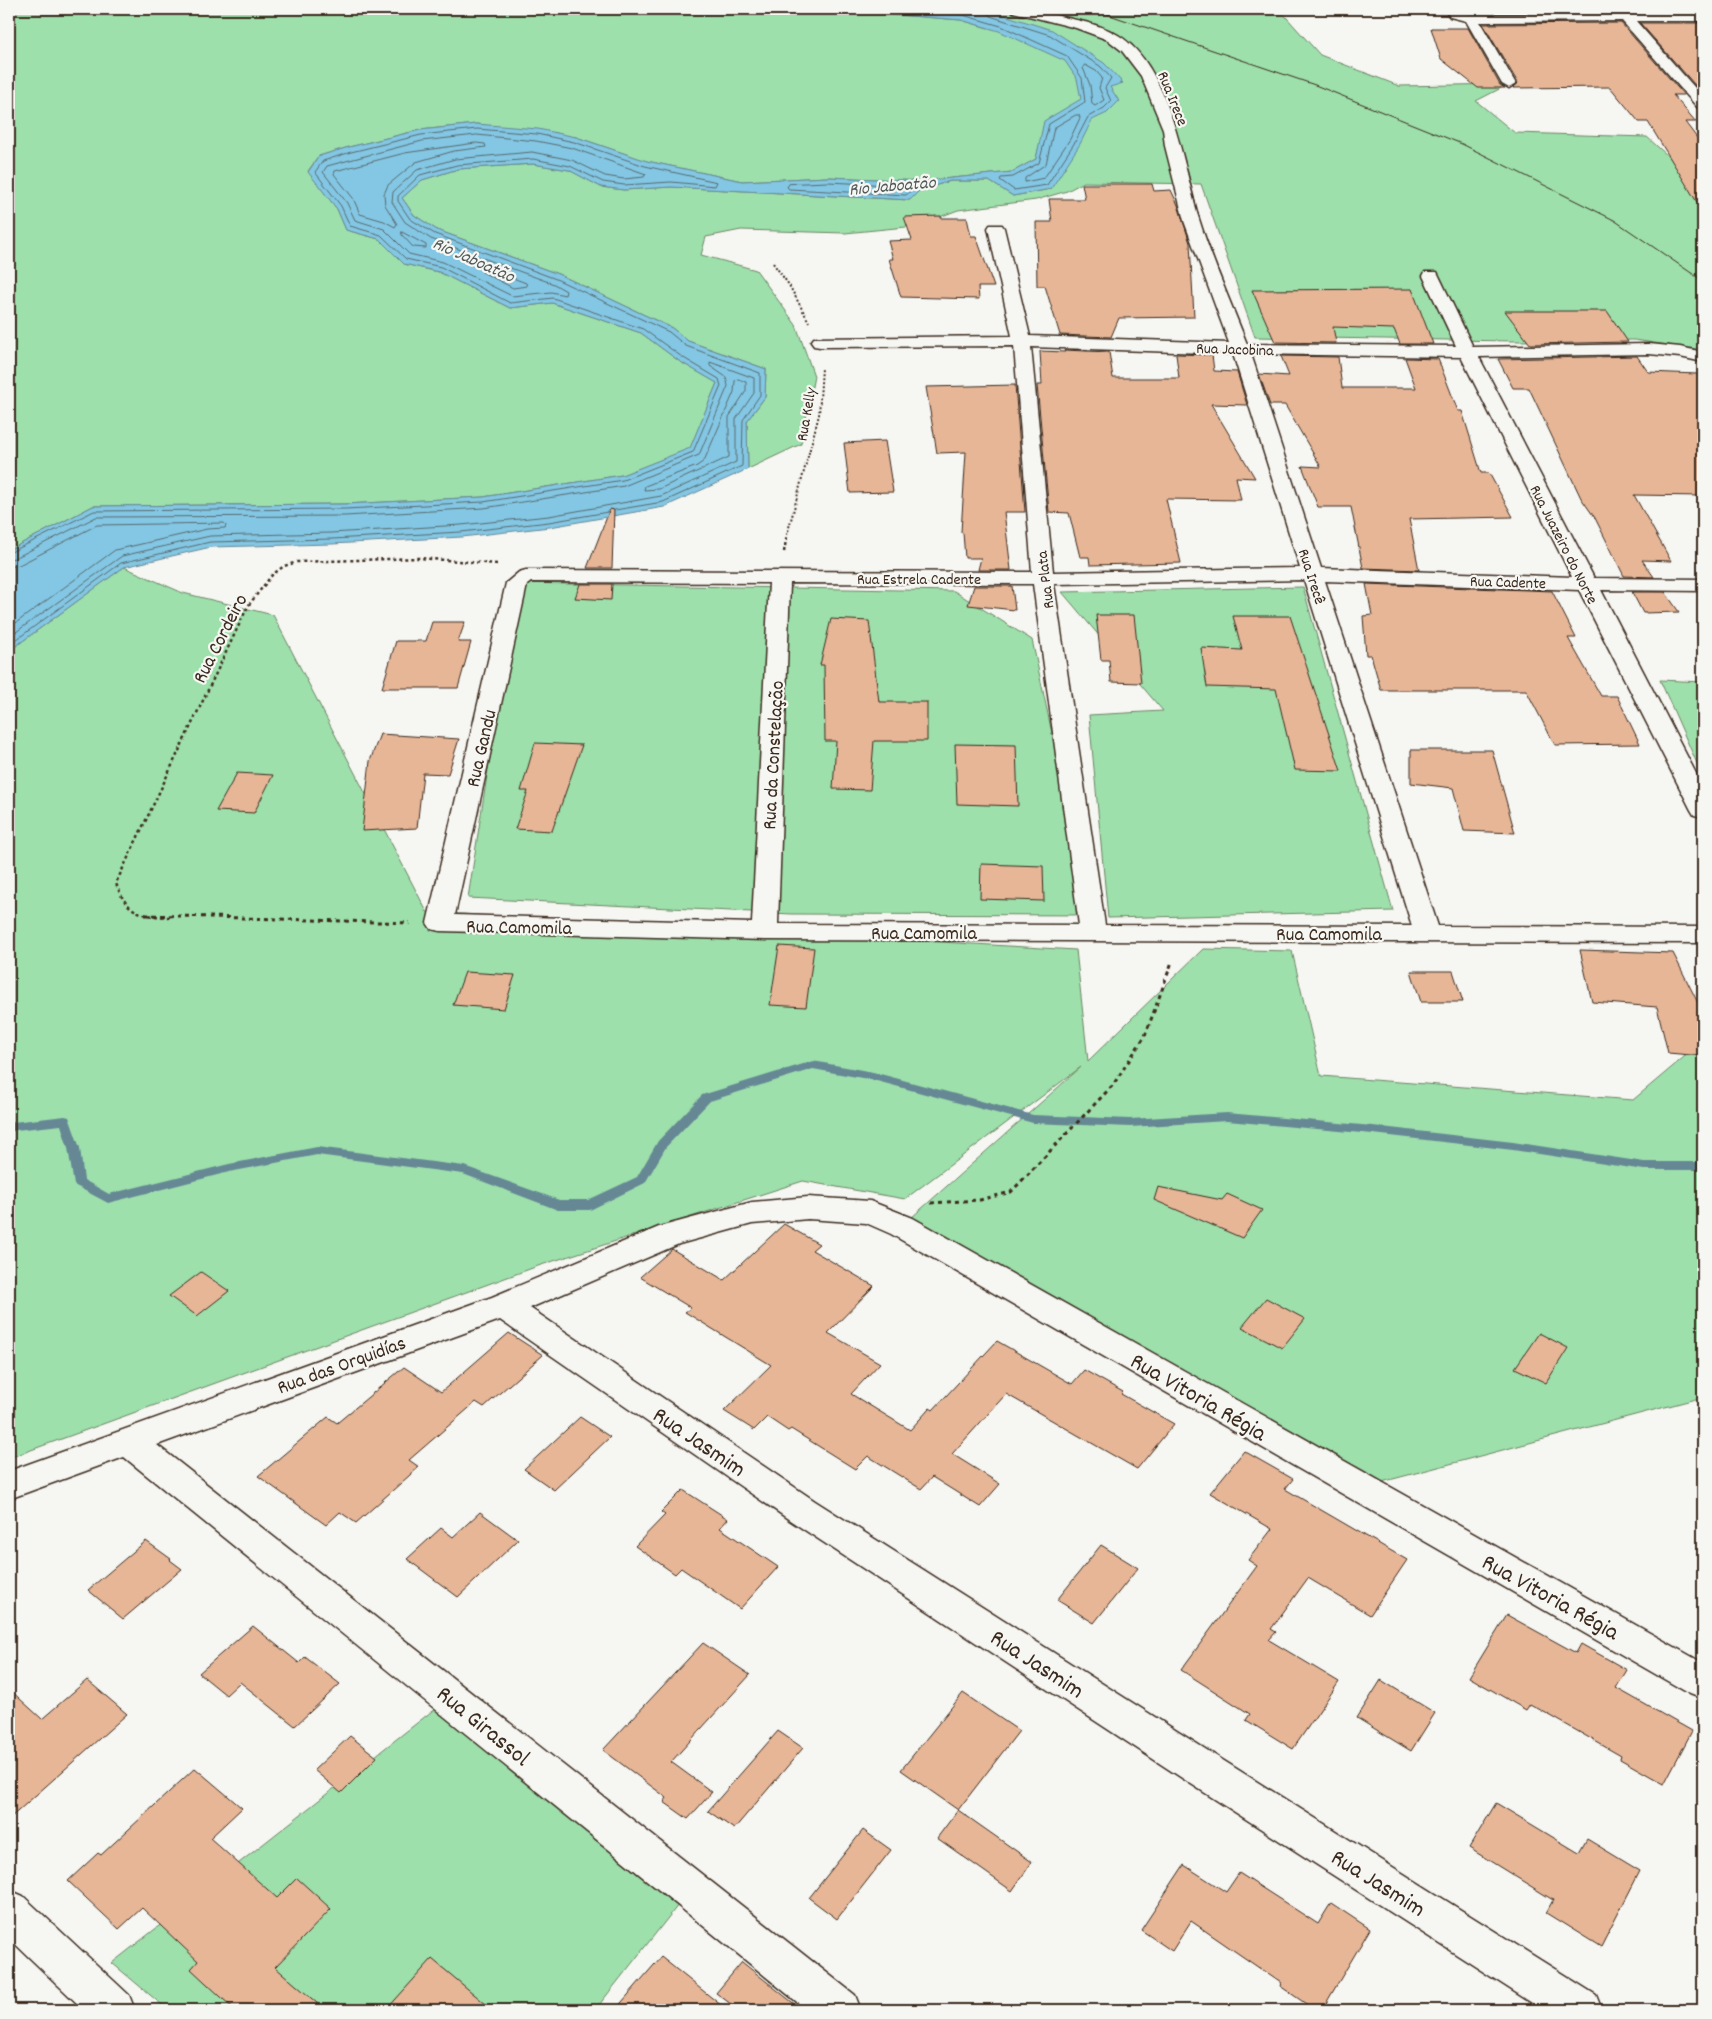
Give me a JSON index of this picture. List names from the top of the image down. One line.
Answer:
{"streets":{"street":["Rua Irece","Rua Jacobina","Rua Juazeiro do Norte","Rua Irecê","Rua Estrela Cadente","Rua Plata","Rua Cadente","Rua Gandu","Rua da Constelação","Rua Camomila","Rua das Orquidías","Rua Vitoria Régia","Rua Jasmim","Rua Girassol"],"path":["Rua Kelly","Rua Cordeiro"]},"crossings":[["Rua Irece","Rua Irecê"],["Rua Jacobina","Rua Kelly"],["Rua Jacobina","Rua Juazeiro do Norte"],["Rua Jacobina","Rua Irecê"],["Rua Jacobina","Rua Plata"],["Rua Kelly","Rua Estrela Cadente"],["Rua Kelly","Rua da Constelação"],["Rua Juazeiro do Norte","Rua Cadente"],["Rua Irecê","Rua Estrela Cadente"],["Rua Irecê","Rua Cadente"],["Rua Irecê","Rua Camomila"],["Rua Estrela Cadente","Rua Plata"],["Rua Estrela Cadente","Rua Cadente"],["Rua Estrela Cadente","Rua Cordeiro"],["Rua Estrela Cadente","Rua Gandu"],["Rua Estrela Cadente","Rua da Constelação"],["Rua Plata","Rua Camomila"],["Rua Cordeiro","Rua Gandu"],["Rua Cordeiro","Rua Camomila"],["Rua Gandu","Rua Camomila"],["Rua da Constelação","Rua Camomila"],["Rua das Orquidías","Rua Vitoria Régia"],["Rua das Orquidías","Rua Jasmim"],["Rua das Orquidías","Rua Girassol"]],"water":["Rio Jaboatão"]}
